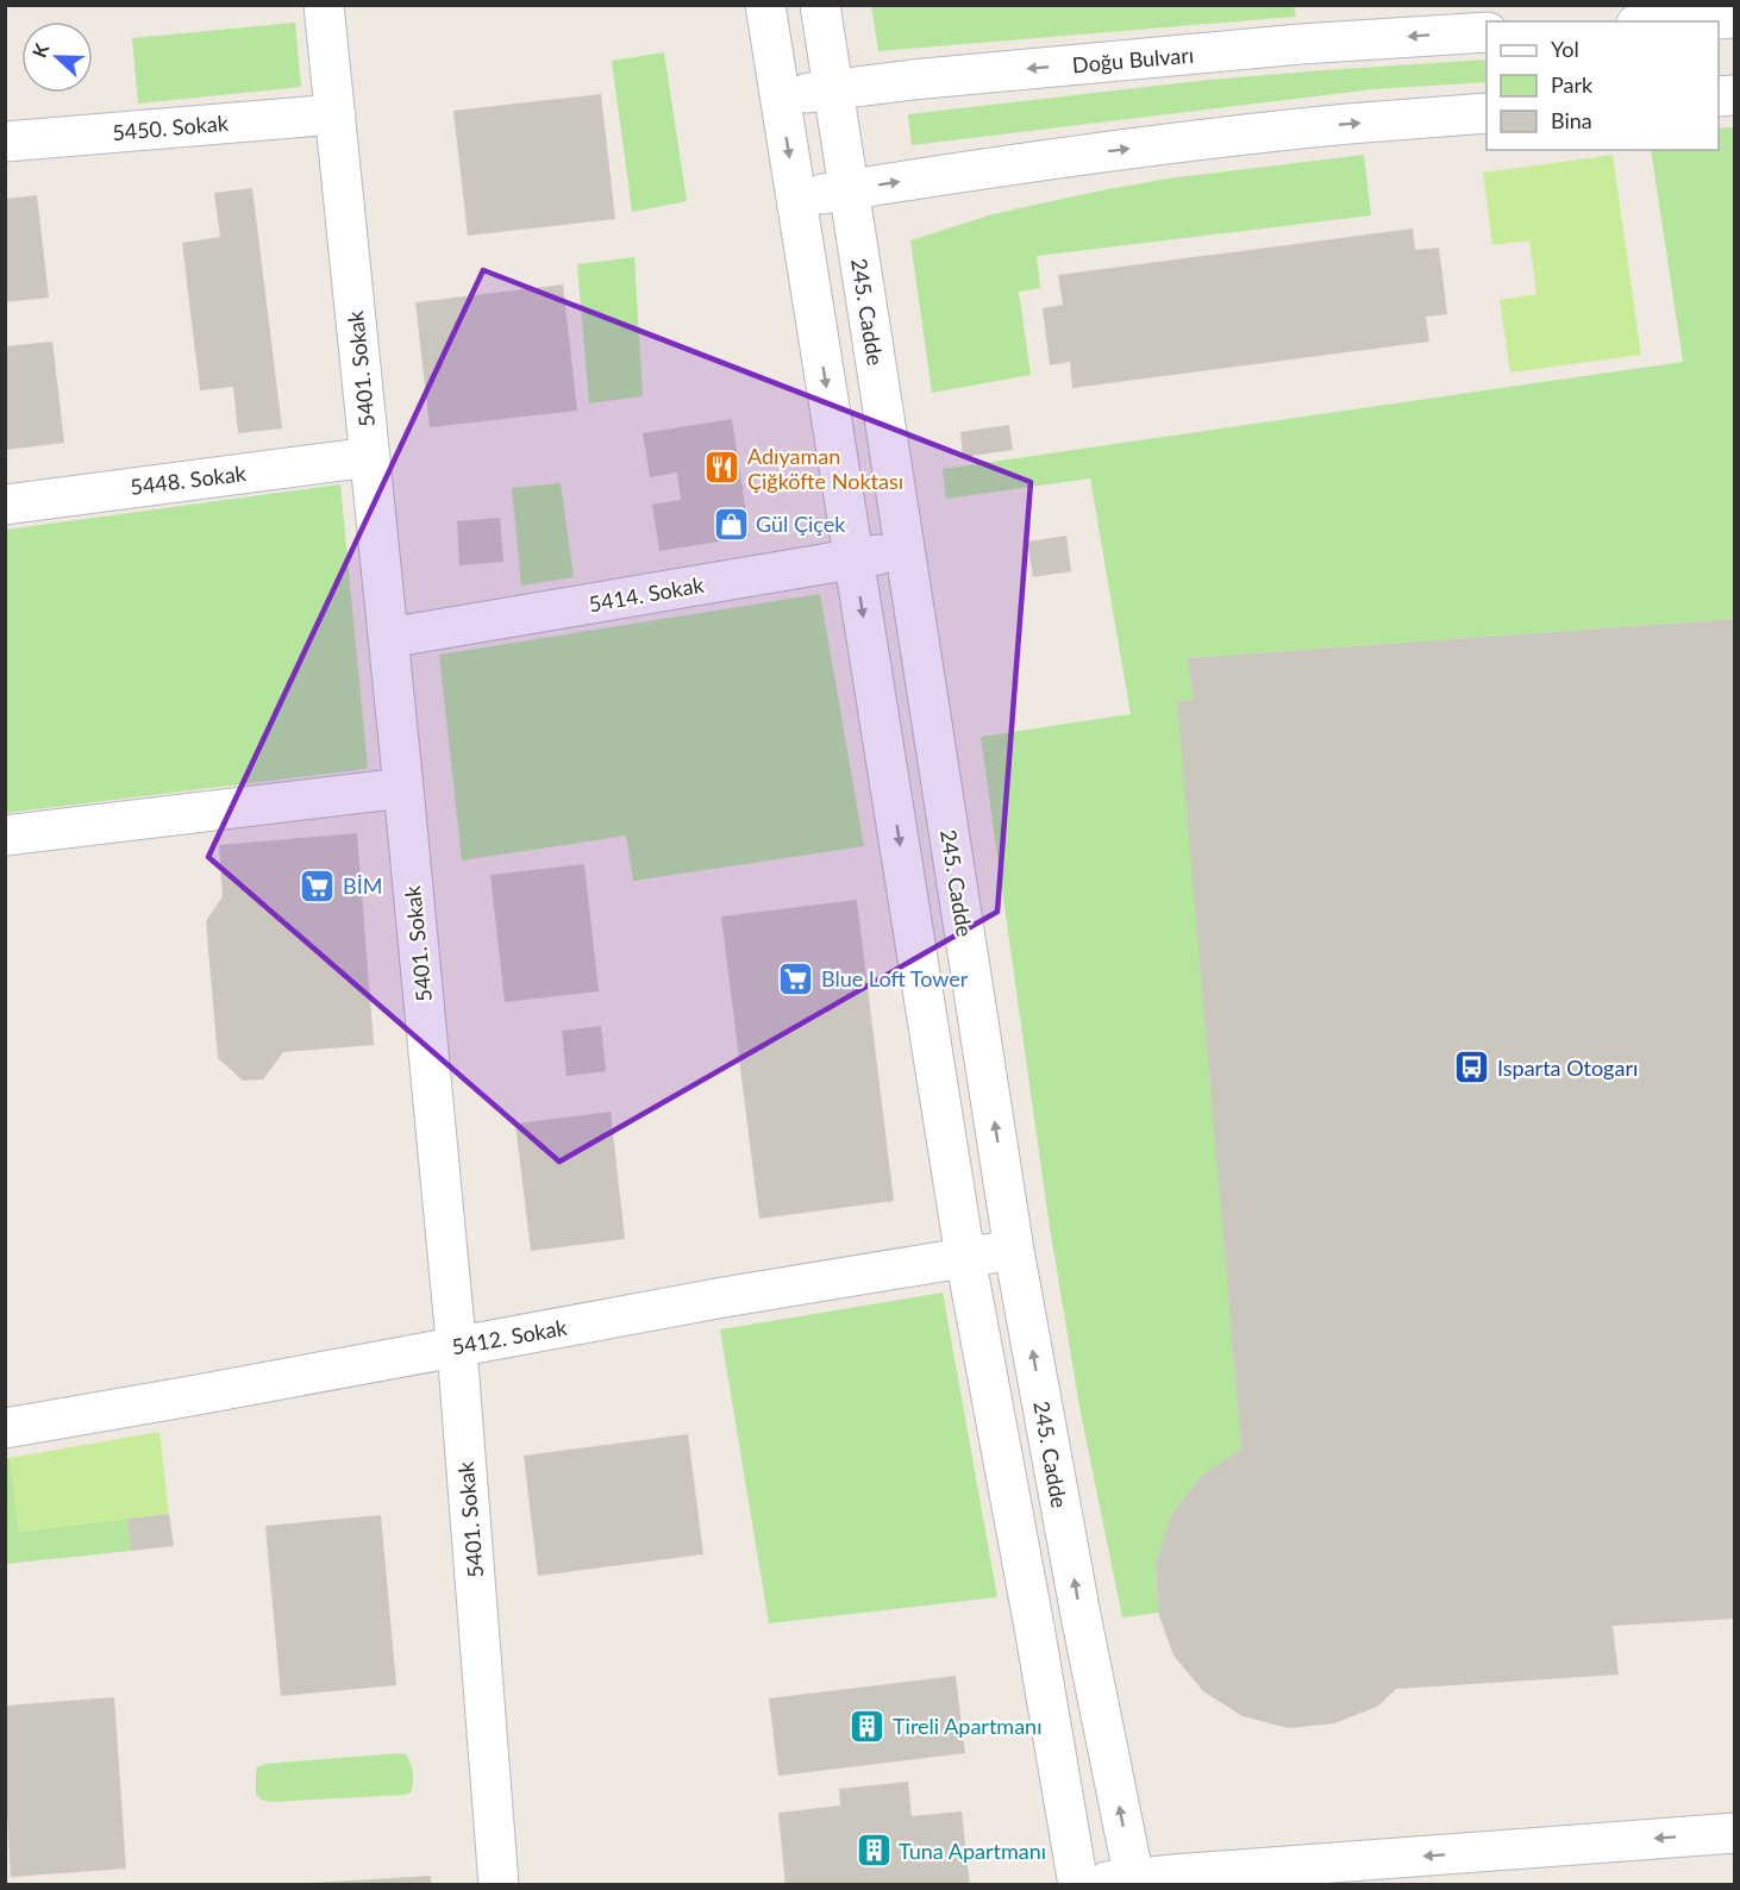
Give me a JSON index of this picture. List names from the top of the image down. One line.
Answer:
{"streets":{"street":["Doğu Bulvarı","5450. Sokak","245. Cadde","5401. Sokak","5448. Sokak","5414. Sokak","5412. Sokak"]},"crossings":[["Doğu Bulvarı","245. Cadde"],["5450. Sokak","5401. Sokak"],["245. Cadde","5414. Sokak"],["245. Cadde","5412. Sokak"],["5401. Sokak","5448. Sokak"],["5401. Sokak","5414. Sokak"],["5401. Sokak","5412. Sokak"]],"places":{"restaurant":["Adıyaman Çiğköfte Noktası"],"shop":["Gül Çiçek"],"supermarket":["BİM","Blue Loft Tower"],"bus stop":["Isparta Otogarı"],"building":["Tireli Apartmanı","Tuna Apartmanı"]},"legend":["Yol","Park","Bina"],"north":"left"}
